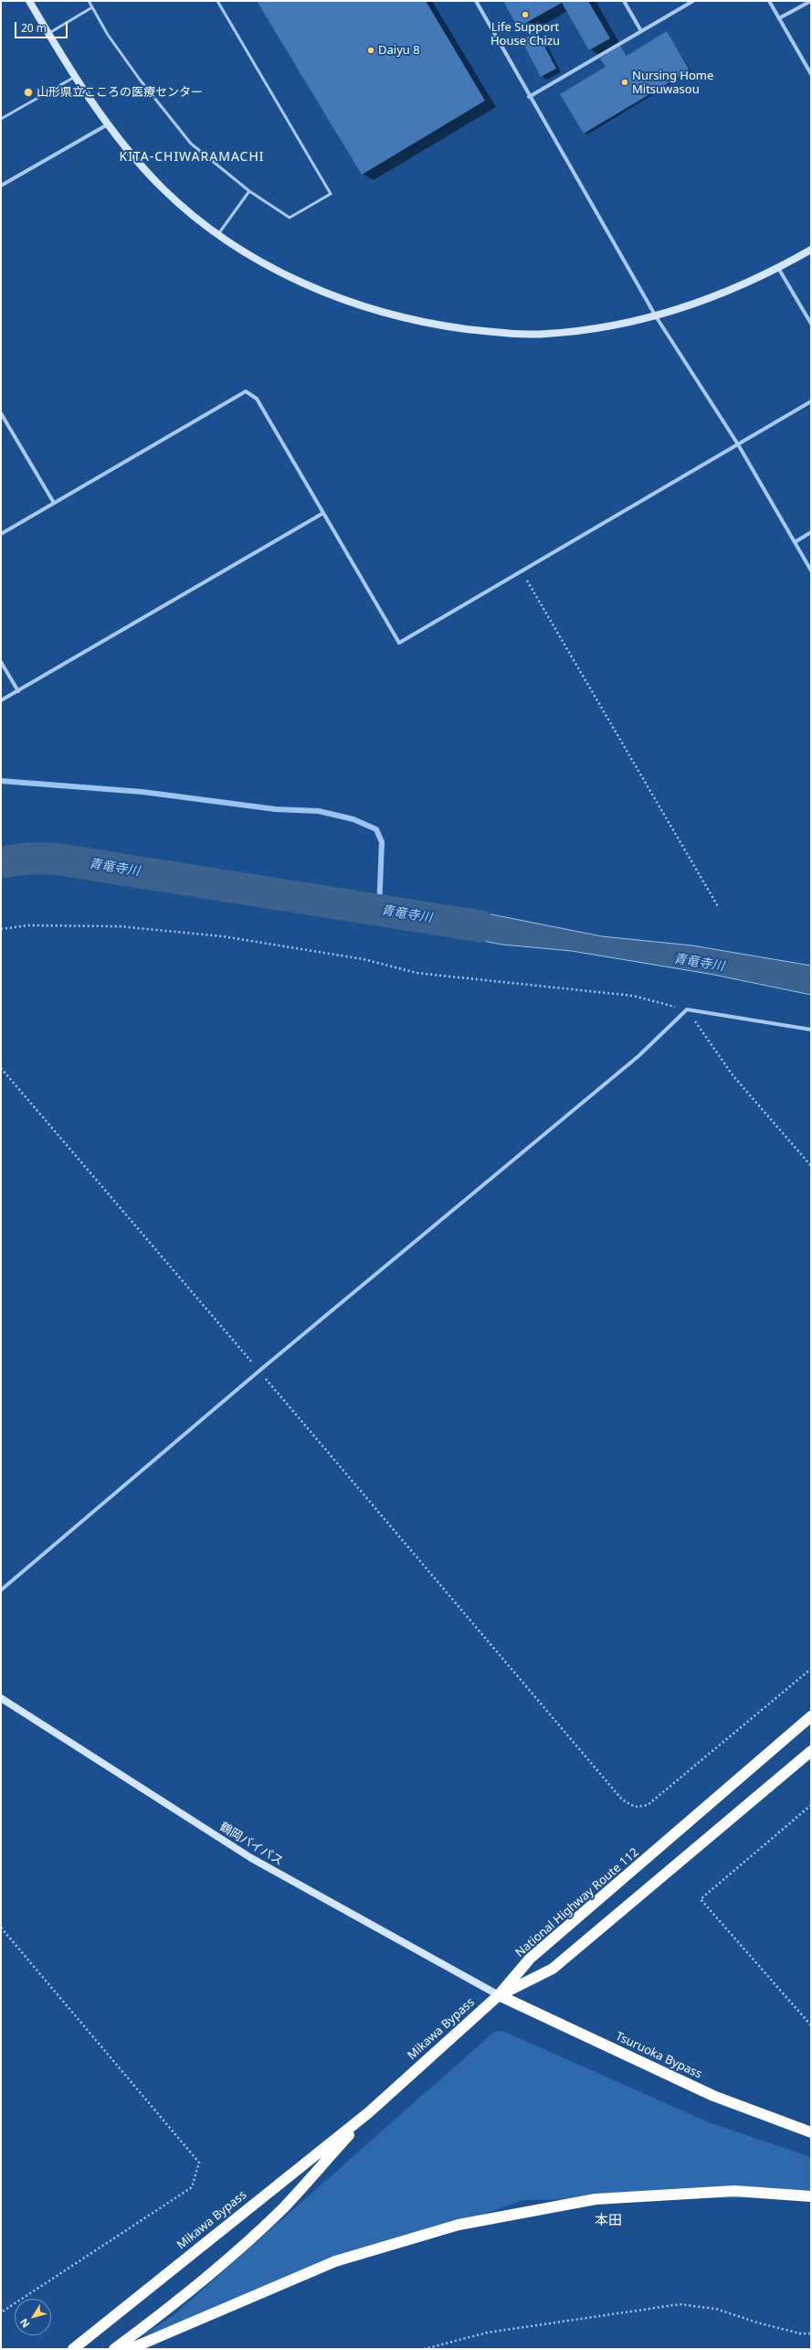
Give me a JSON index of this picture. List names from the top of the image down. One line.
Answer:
{"streets":{"highway":["National Highway Route 112","Mikawa Bypass","Tsuruoka Bypass"],"street":["鶴岡バイパス"]},"crossings":[["鶴岡バイパス","National Highway Route 112"],["鶴岡バイパス","Mikawa Bypass"],["鶴岡バイパス","Tsuruoka Bypass"],["National Highway Route 112","Mikawa Bypass"],["National Highway Route 112","Tsuruoka Bypass"],["Mikawa Bypass","Tsuruoka Bypass"]],"districts":["KITA-CHIWARAMACHI","本田"],"water":["青竜寺川"],"places":["Life Support House Chizu","Daiyu 8","Nursing Home Mitsuwasou","山形県立こころの医療センター"],"scale_bar":"20 m","north":"bottom left"}
